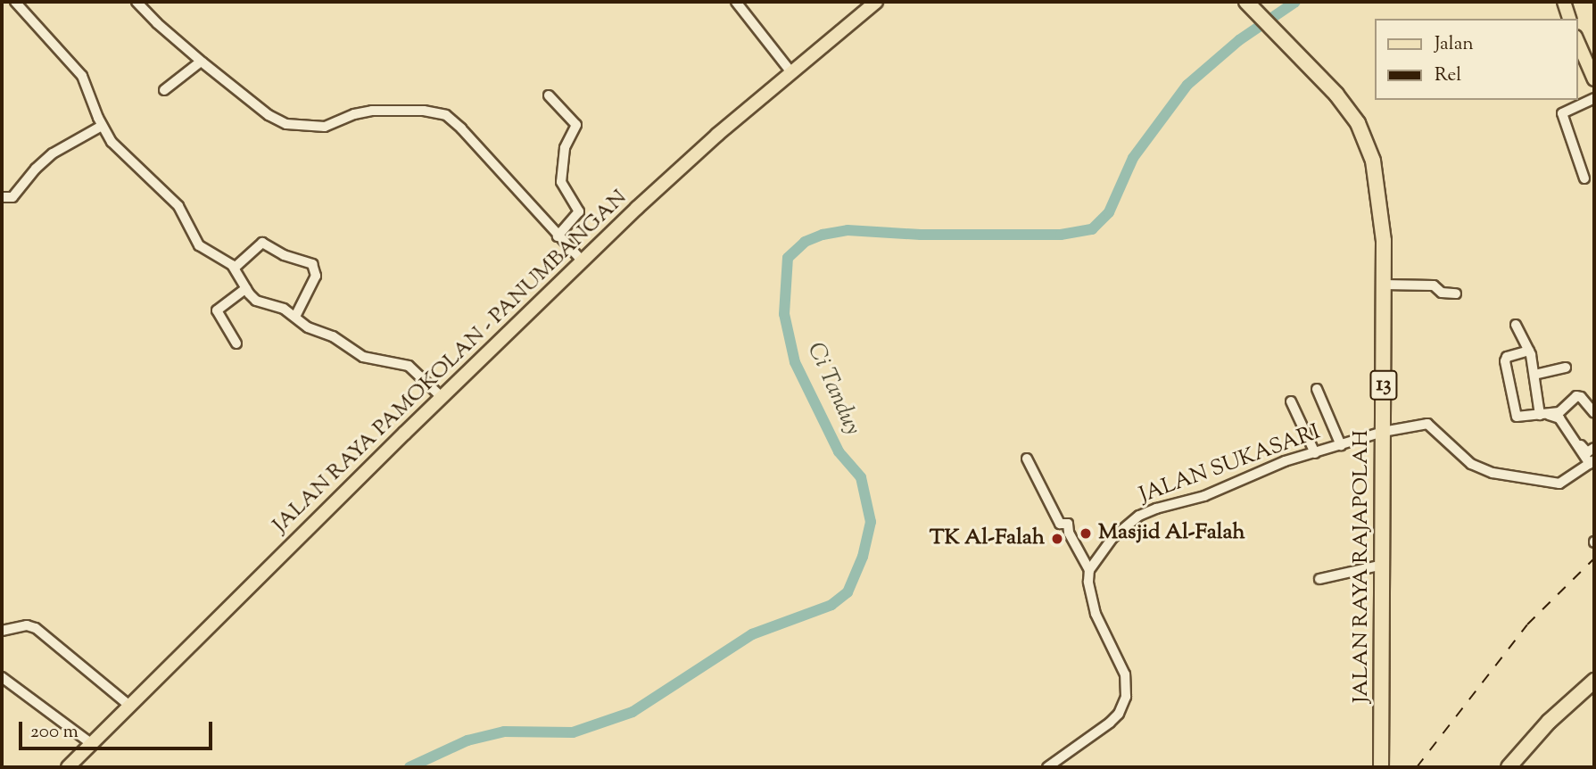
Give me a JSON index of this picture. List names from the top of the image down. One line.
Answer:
{"streets":{"highway":["13","JALAN RAYA RAJAPOLAH"],"main road":["JALAN RAYA PAMOKOLAN - PANUMBANGAN"],"street":["JALAN SUKASARI"]},"crossings":[["JALAN SUKASARI","JALAN RAYA RAJAPOLAH"]],"water":["Ci Tanduy"],"places":["Masjid Al-Falah","TK Al-Falah"],"legend":["Jalan","Rel"],"scale_bar":"200 m"}
